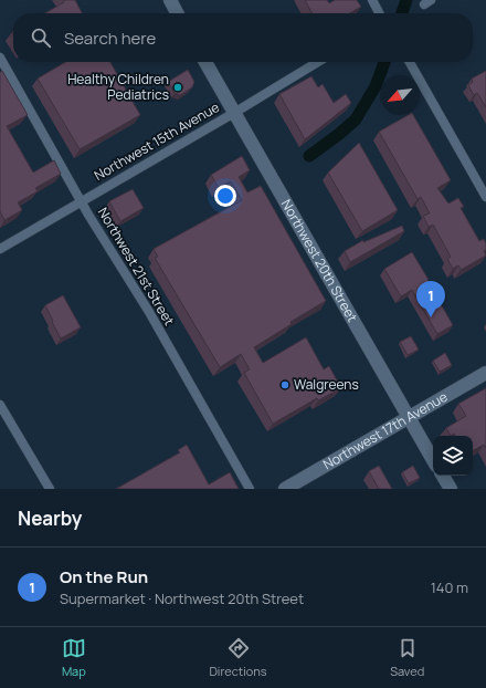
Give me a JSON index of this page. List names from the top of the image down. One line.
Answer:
{"streets":{"main road":["Northwest 20th Street","Northwest 17th Avenue"],"street":["Northwest 15th Avenue","Northwest 21st Street"]},"crossings":[["Northwest 15th Avenue","Northwest 20th Street"],["Northwest 15th Avenue","Northwest 21st Street"],["Northwest 20th Street","Northwest 17th Avenue"]],"places":["Healthy Children Pediatrics","Walgreens"],"north":"bottom left","page":{"search":"Search here","pins":"1","heading":"Nearby","list":[{"mark":"1","name":"On the Run","note":"Supermarket · Northwest 20th Street","value":"140 m"}],"nav":["Map","Directions","Saved"]}}
